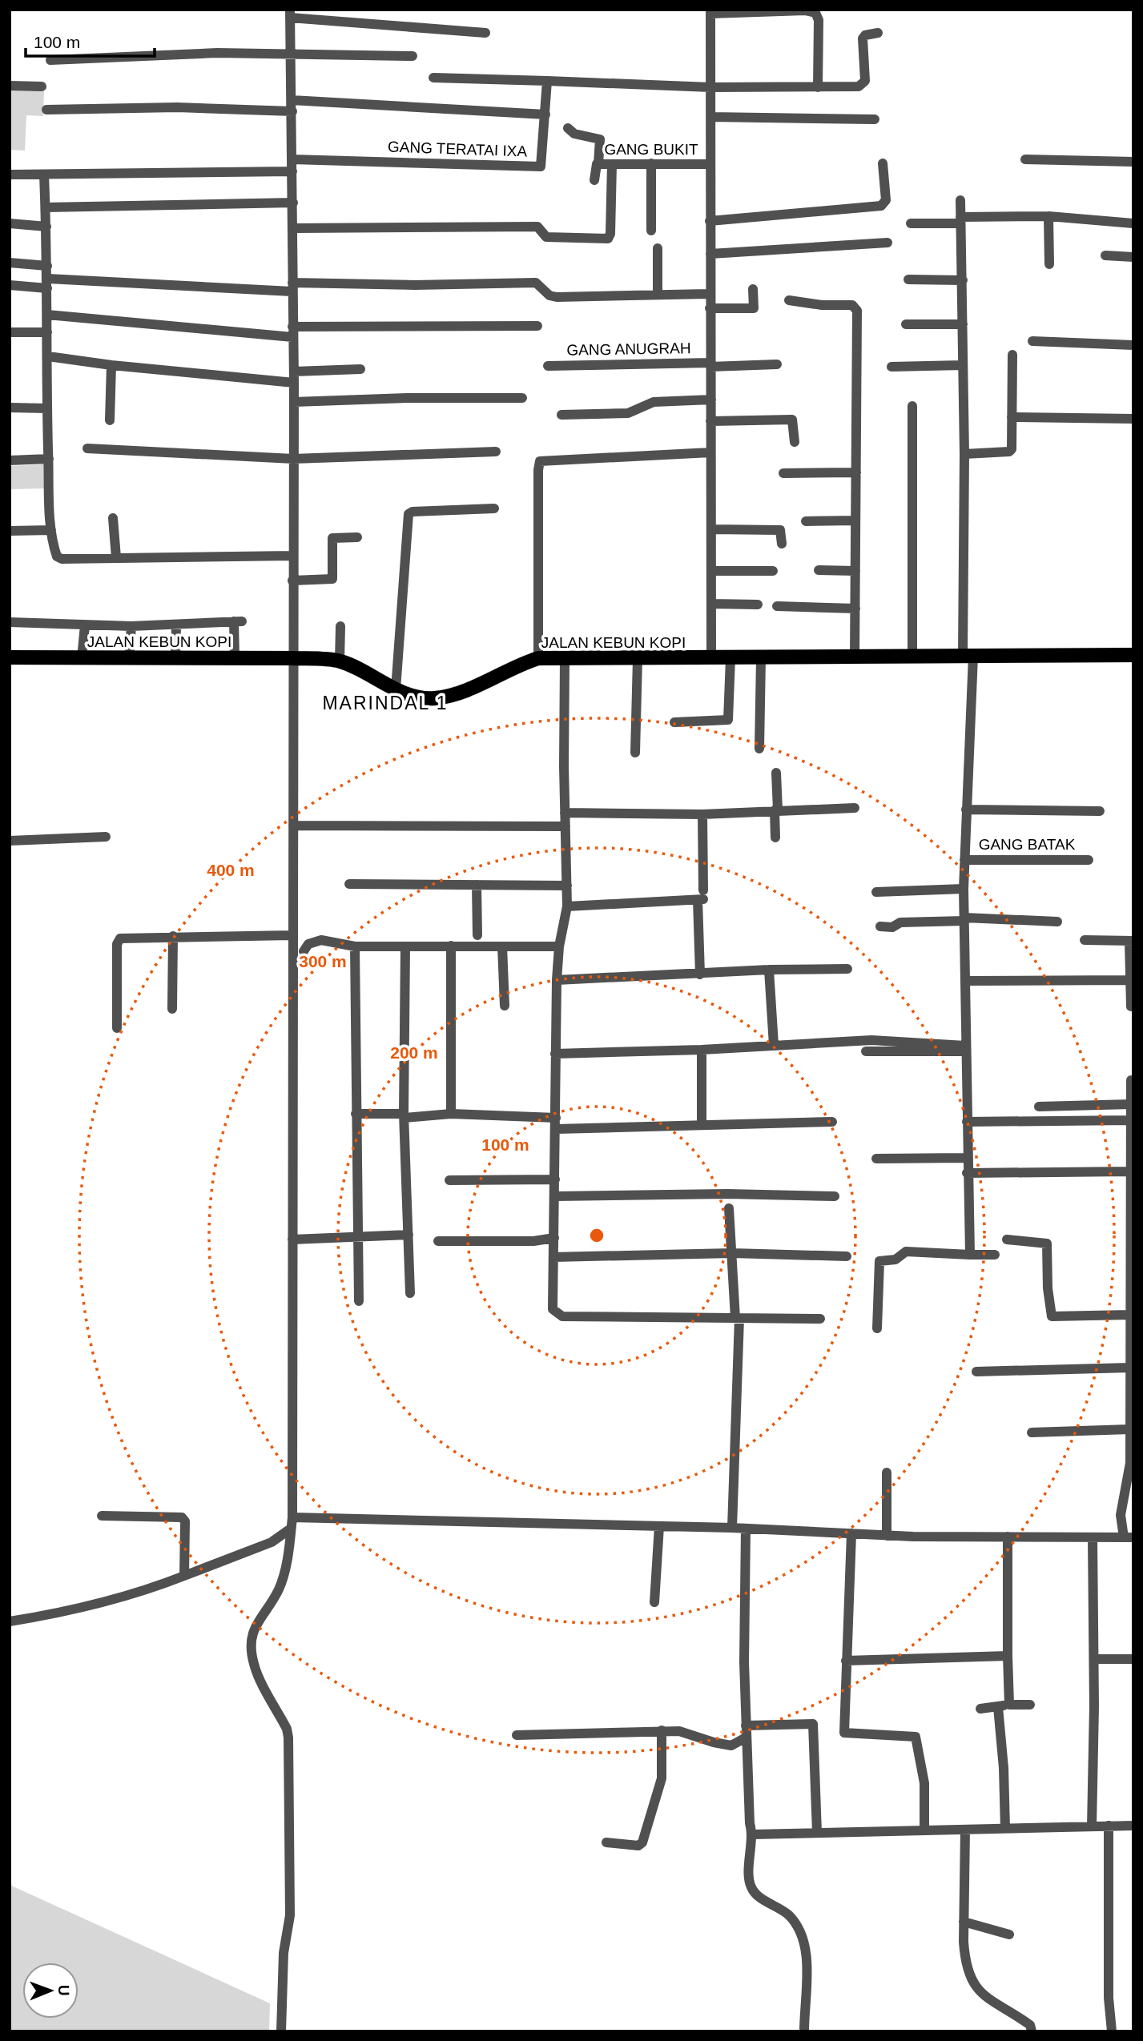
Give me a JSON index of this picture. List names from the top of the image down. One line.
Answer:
{"streets":{"main road":["JALAN KEBUN KOPI"],"street":["GANG TERATAI IXA","GANG BUKIT","GANG ANUGRAH","GANG BATAK"]},"districts":["MARINDAL 1"],"scale_bar":"100 m","north":"right","rings":["400 m","300 m","200 m","100 m"]}
